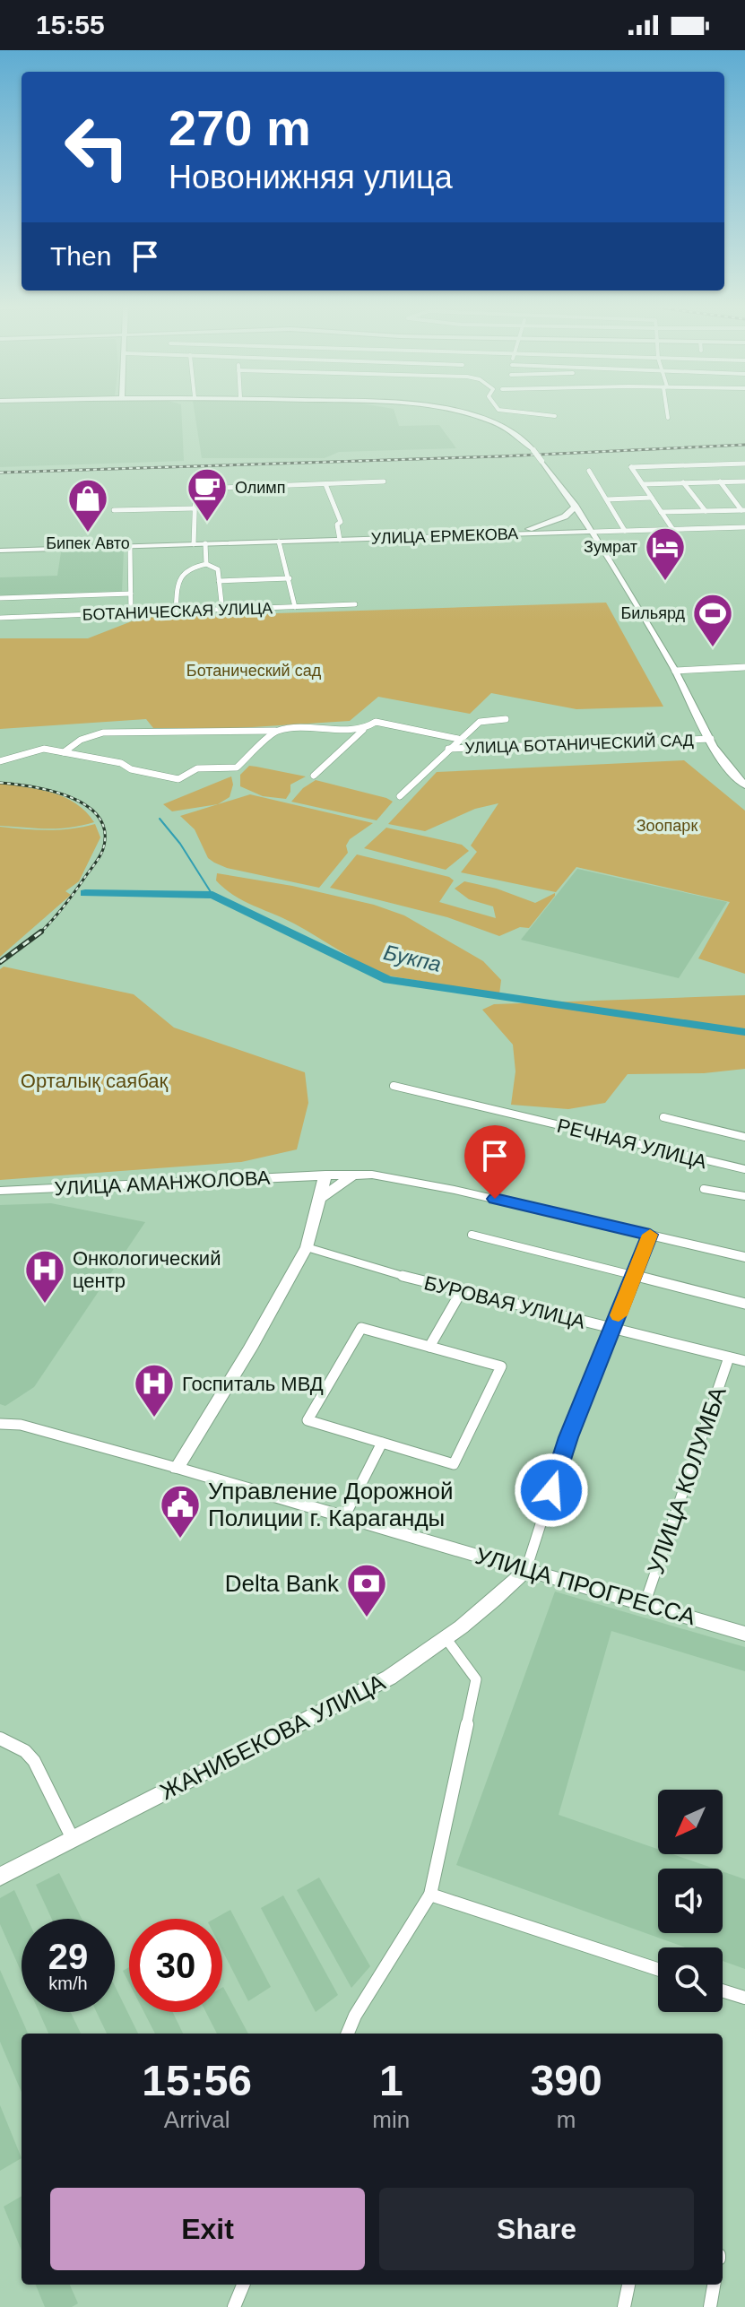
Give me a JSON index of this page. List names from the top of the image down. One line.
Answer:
{"streets":{"main road":["УЛИЦА ЕРМЕКОВА","УЛИЦА АМАНЖОЛОВА","УЛИЦА ПРОГРЕССА","ЖАНИБЕКОВА УЛИЦА"],"street":["БОТАНИЧЕСКАЯ УЛИЦА","УЛИЦА БОТАНИЧЕСКИЙ САД","РЕЧНАЯ УЛИЦА","БУРОВАЯ УЛИЦА","УЛИЦА КОЛУМБА"]},"crossings":[["БУРОВАЯ УЛИЦА","УЛИЦА КОЛУМБА"],["УЛИЦА КОЛУМБА","УЛИЦА ПРОГРЕССА"],["УЛИЦА ПРОГРЕССА","ЖАНИБЕКОВА УЛИЦА"]],"water":["Букпа"],"parks":["Ботанический сад","Зоопарк","Орталық саябақ"],"places":{"cafe":["Олимп"],"shop":["Бипек Авто"],"hotel":["Зумрат"],"sports":["Бильярд"],"hospital":["Онкологический центр","Госпиталь МВД"],"public building":["Управление Дорожной Полиции г. Караганды"],"bank":["Delta Bank"]},"north":"bottom left","page":{"status":"15:55","turn":["270 m","Новонижняя улица"],"then":"Then","speed":"29 km/h","limit":"30","eta":["15:56","Arrival","1","min","390","m"],"buttons":["Exit","Share"]}}
